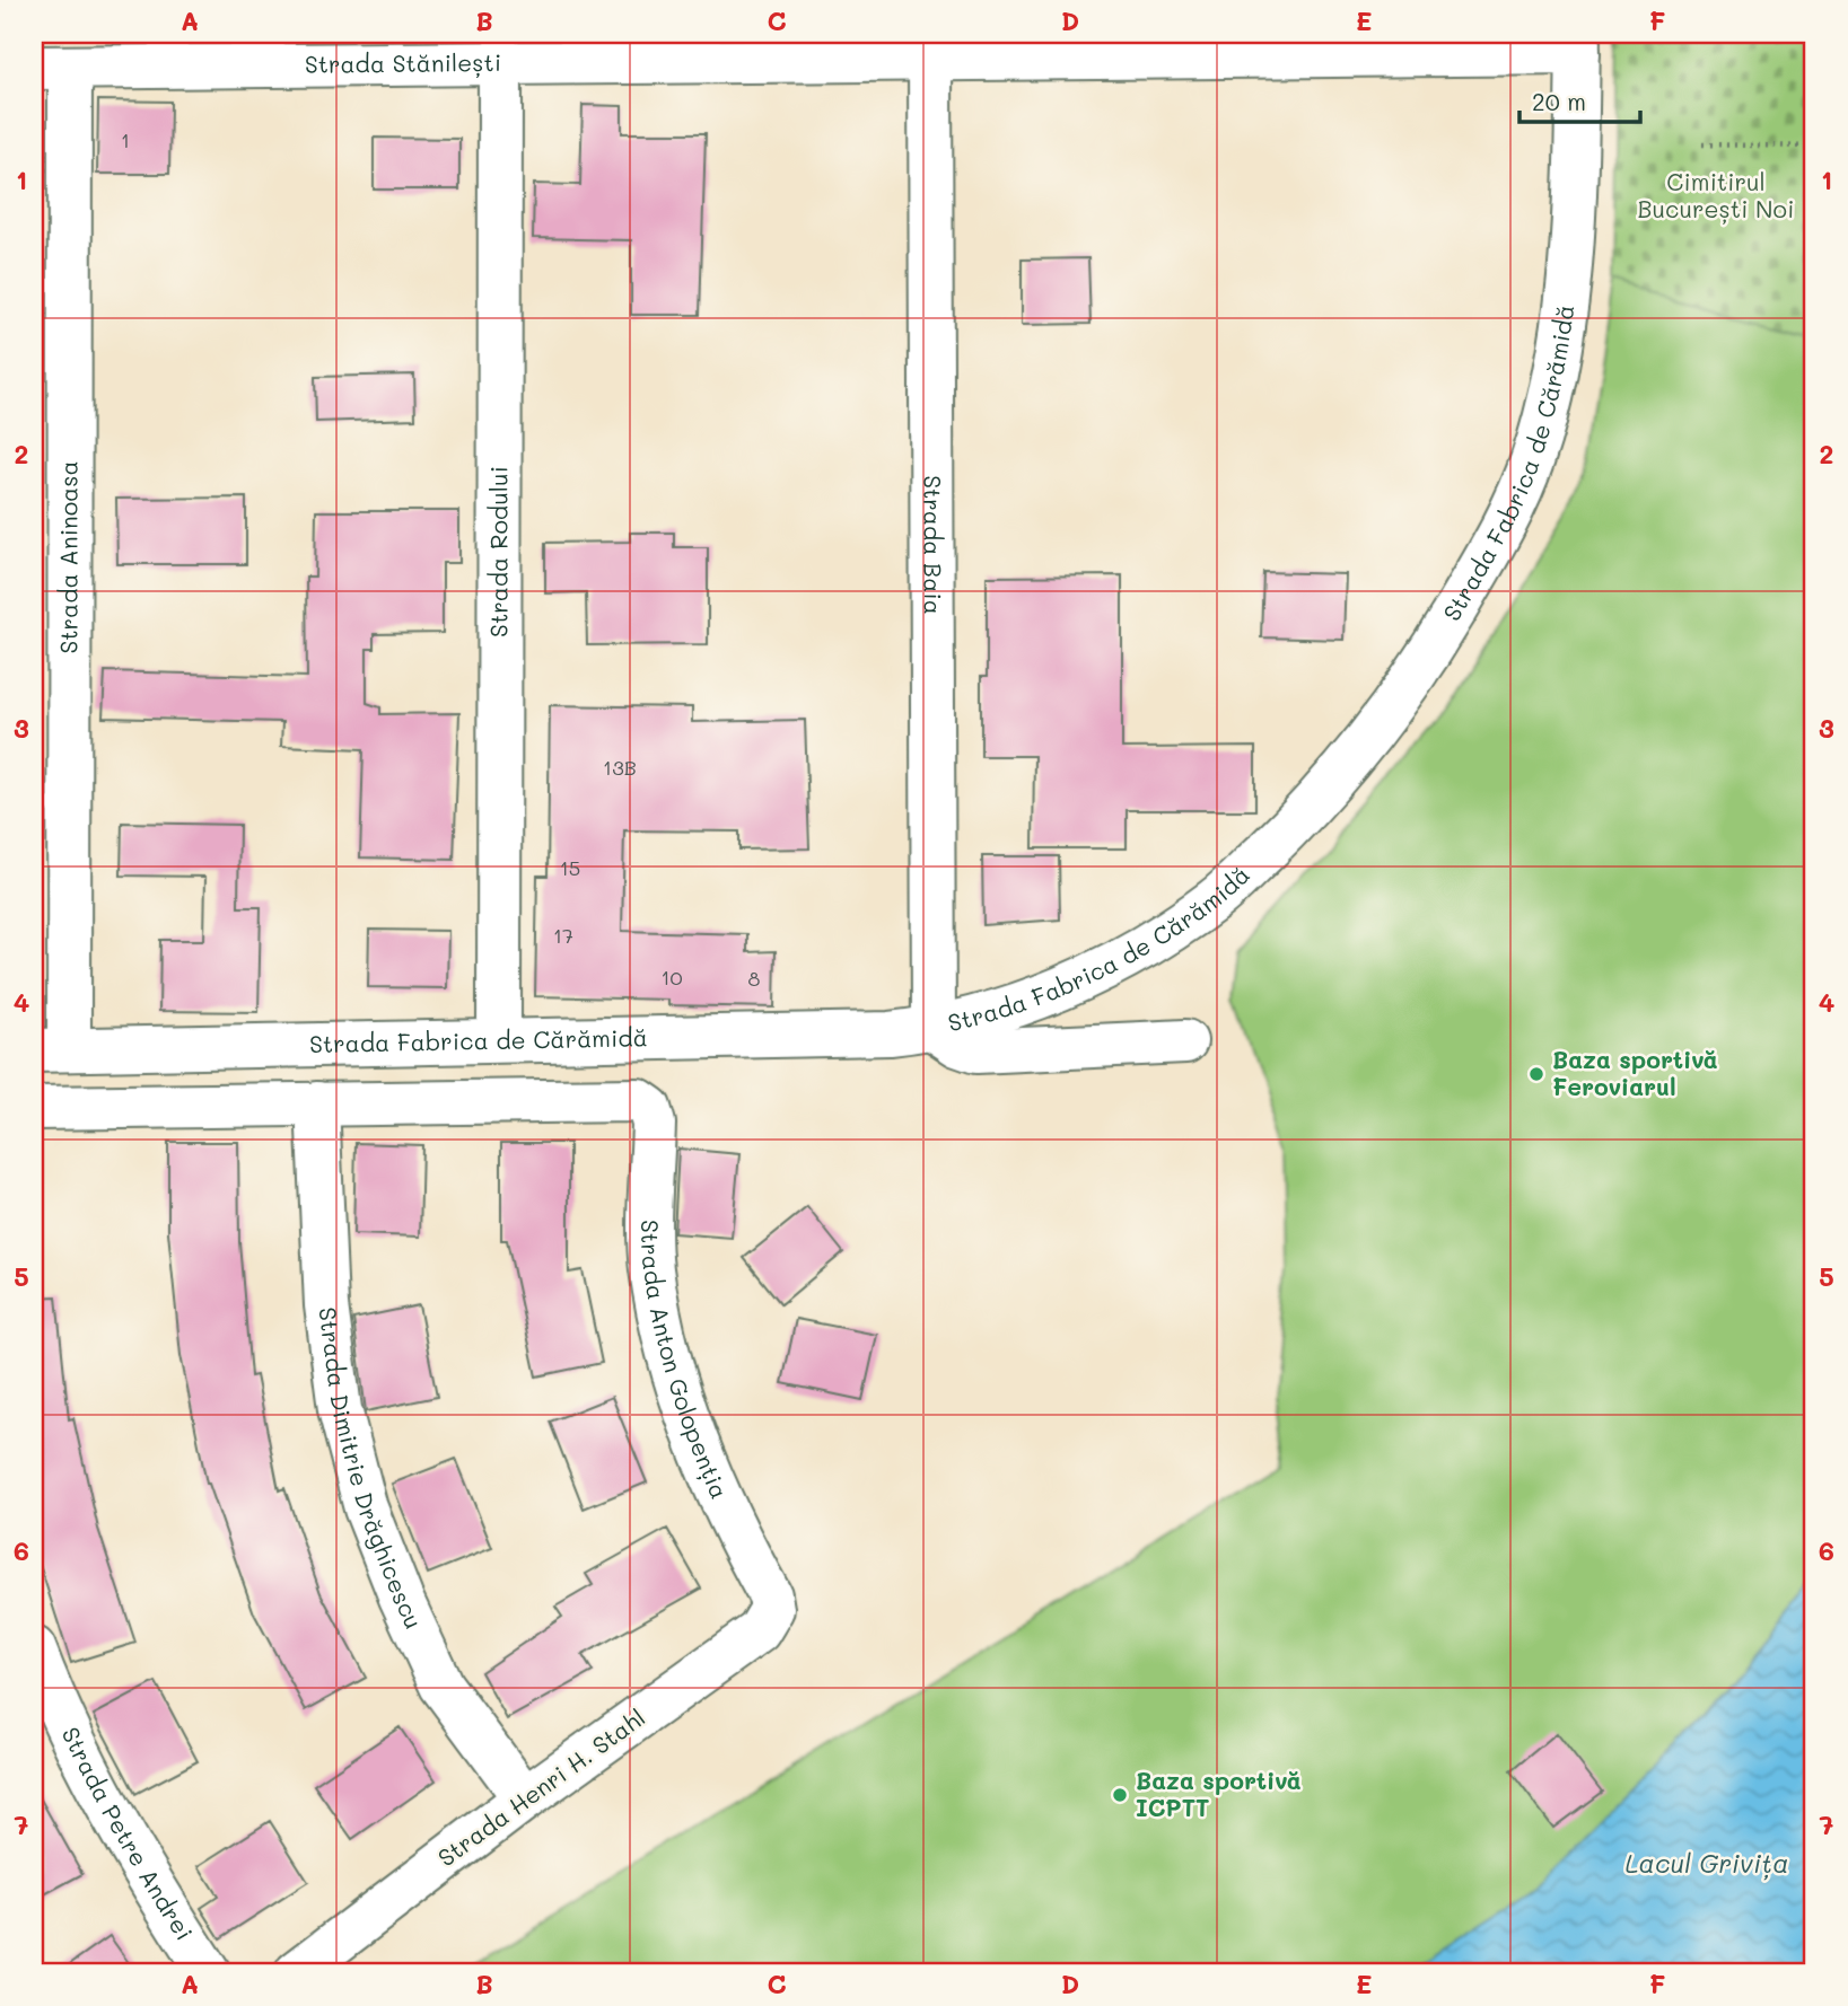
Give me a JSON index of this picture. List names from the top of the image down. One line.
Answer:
{"streets":{"street":["Strada Stănilești","Strada Fabrica de Cărămidă","Strada Baia","Strada Rodului","Strada Aninoasa","Strada Anton Golopenția","Strada Dimitrie Drăghicescu","Strada Henri H. Stahl","Strada Petre Andrei"]},"crossings":[["Strada Stănilești","Strada Fabrica de Cărămidă"],["Strada Stănilești","Strada Baia"],["Strada Stănilești","Strada Rodului"],["Strada Stănilești","Strada Aninoasa"],["Strada Fabrica de Cărămidă","Strada Baia"],["Strada Fabrica de Cărămidă","Strada Rodului"],["Strada Fabrica de Cărămidă","Strada Aninoasa"],["Strada Anton Golopenția","Strada Dimitrie Drăghicescu"],["Strada Anton Golopenția","Strada Henri H. Stahl"],["Strada Dimitrie Drăghicescu","Strada Henri H. Stahl"]],"water":["Lacul Grivița"],"parks":["Cimitirul București Noi"],"places":["Baza sportivă Feroviarul","Baza sportivă ICPTT"],"house_numbers":["1","13B","15","17","10","8"],"scale_bar":"20 m","grid":{"columns":["A","B","C","D","E","F"],"rows":["1","2","3","4","5","6","7"]}}
